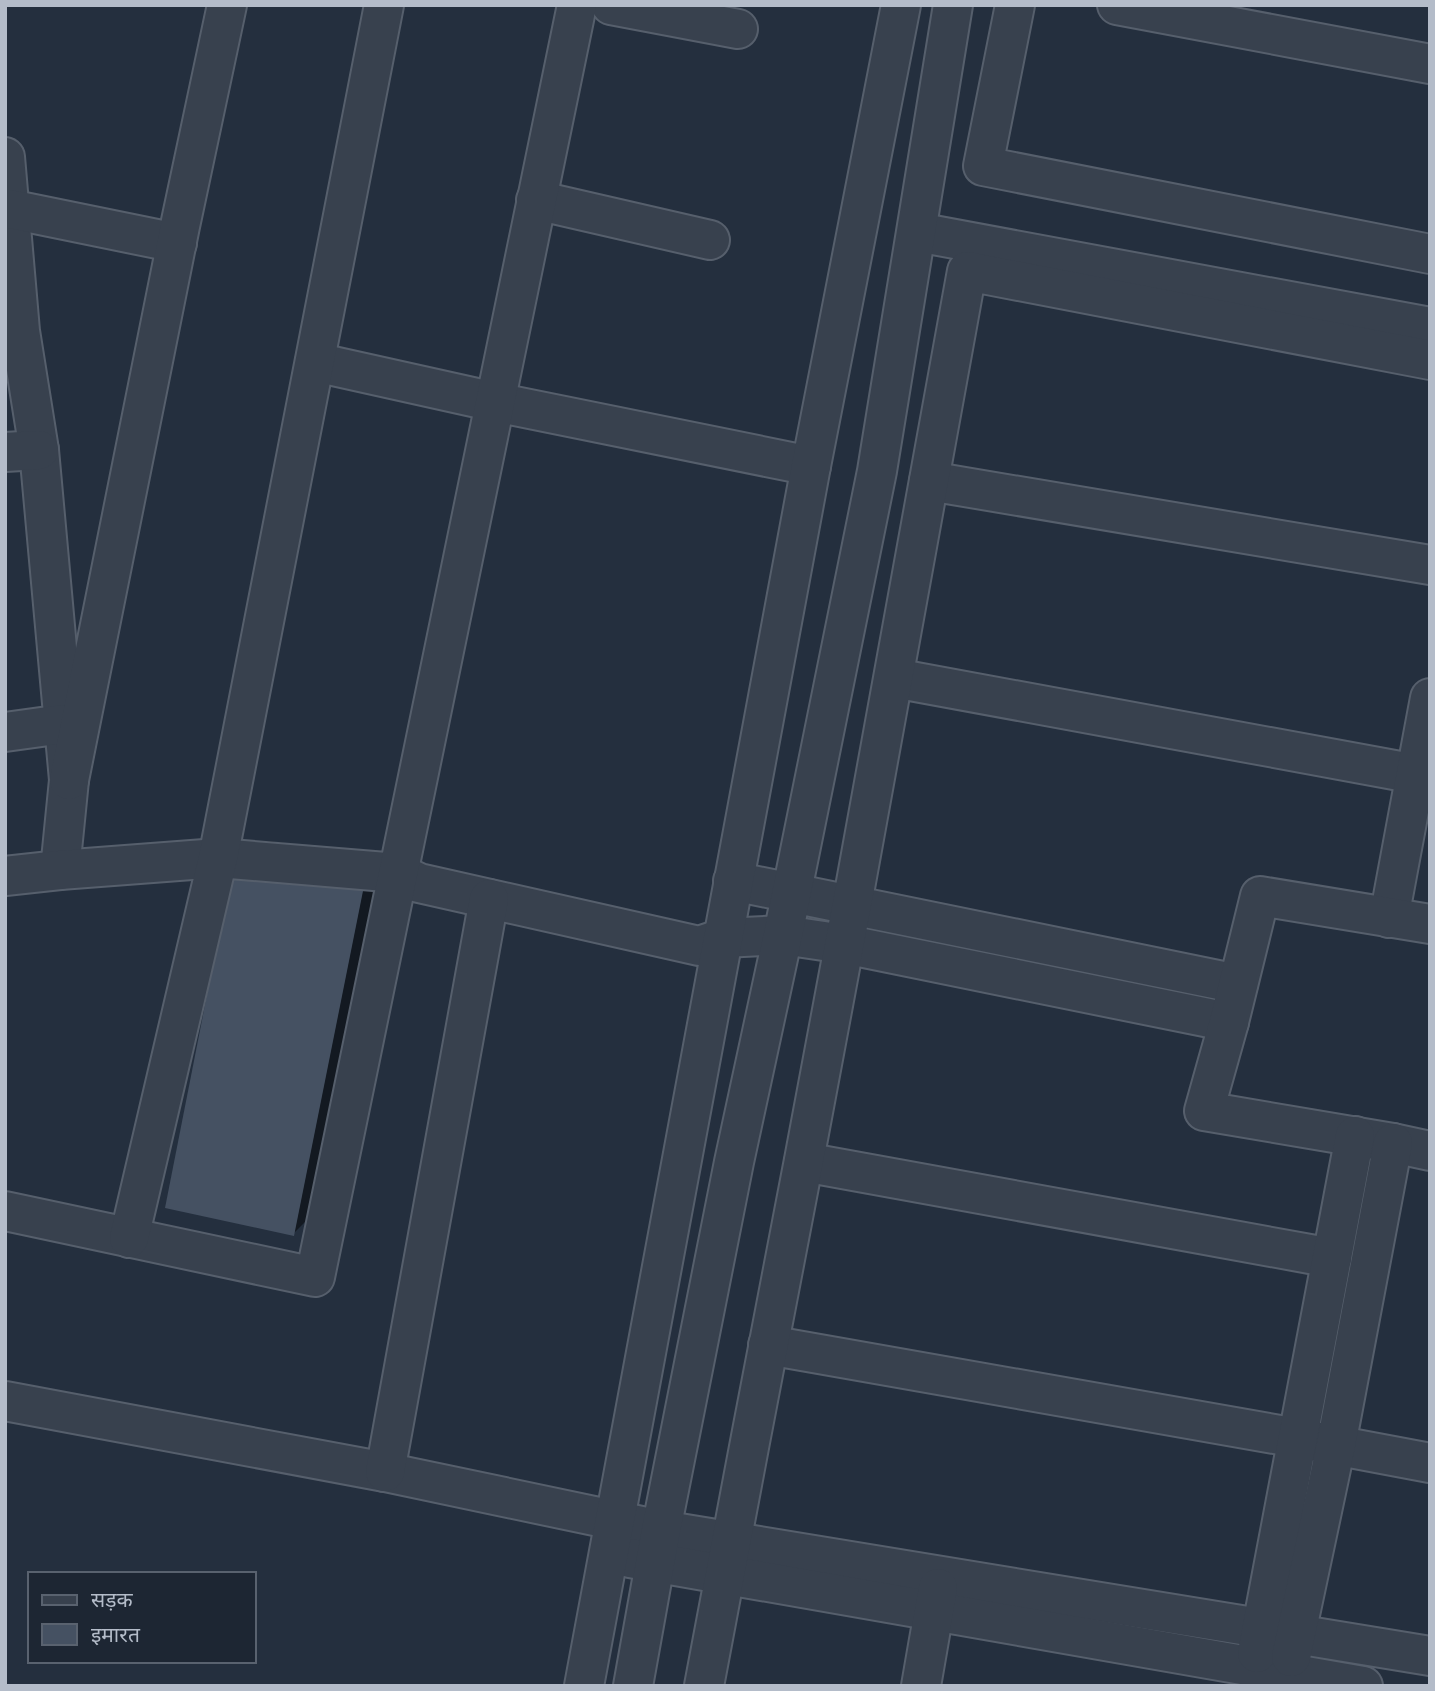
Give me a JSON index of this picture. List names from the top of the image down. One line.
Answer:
{"legend":["सड़क","इमारत"]}
